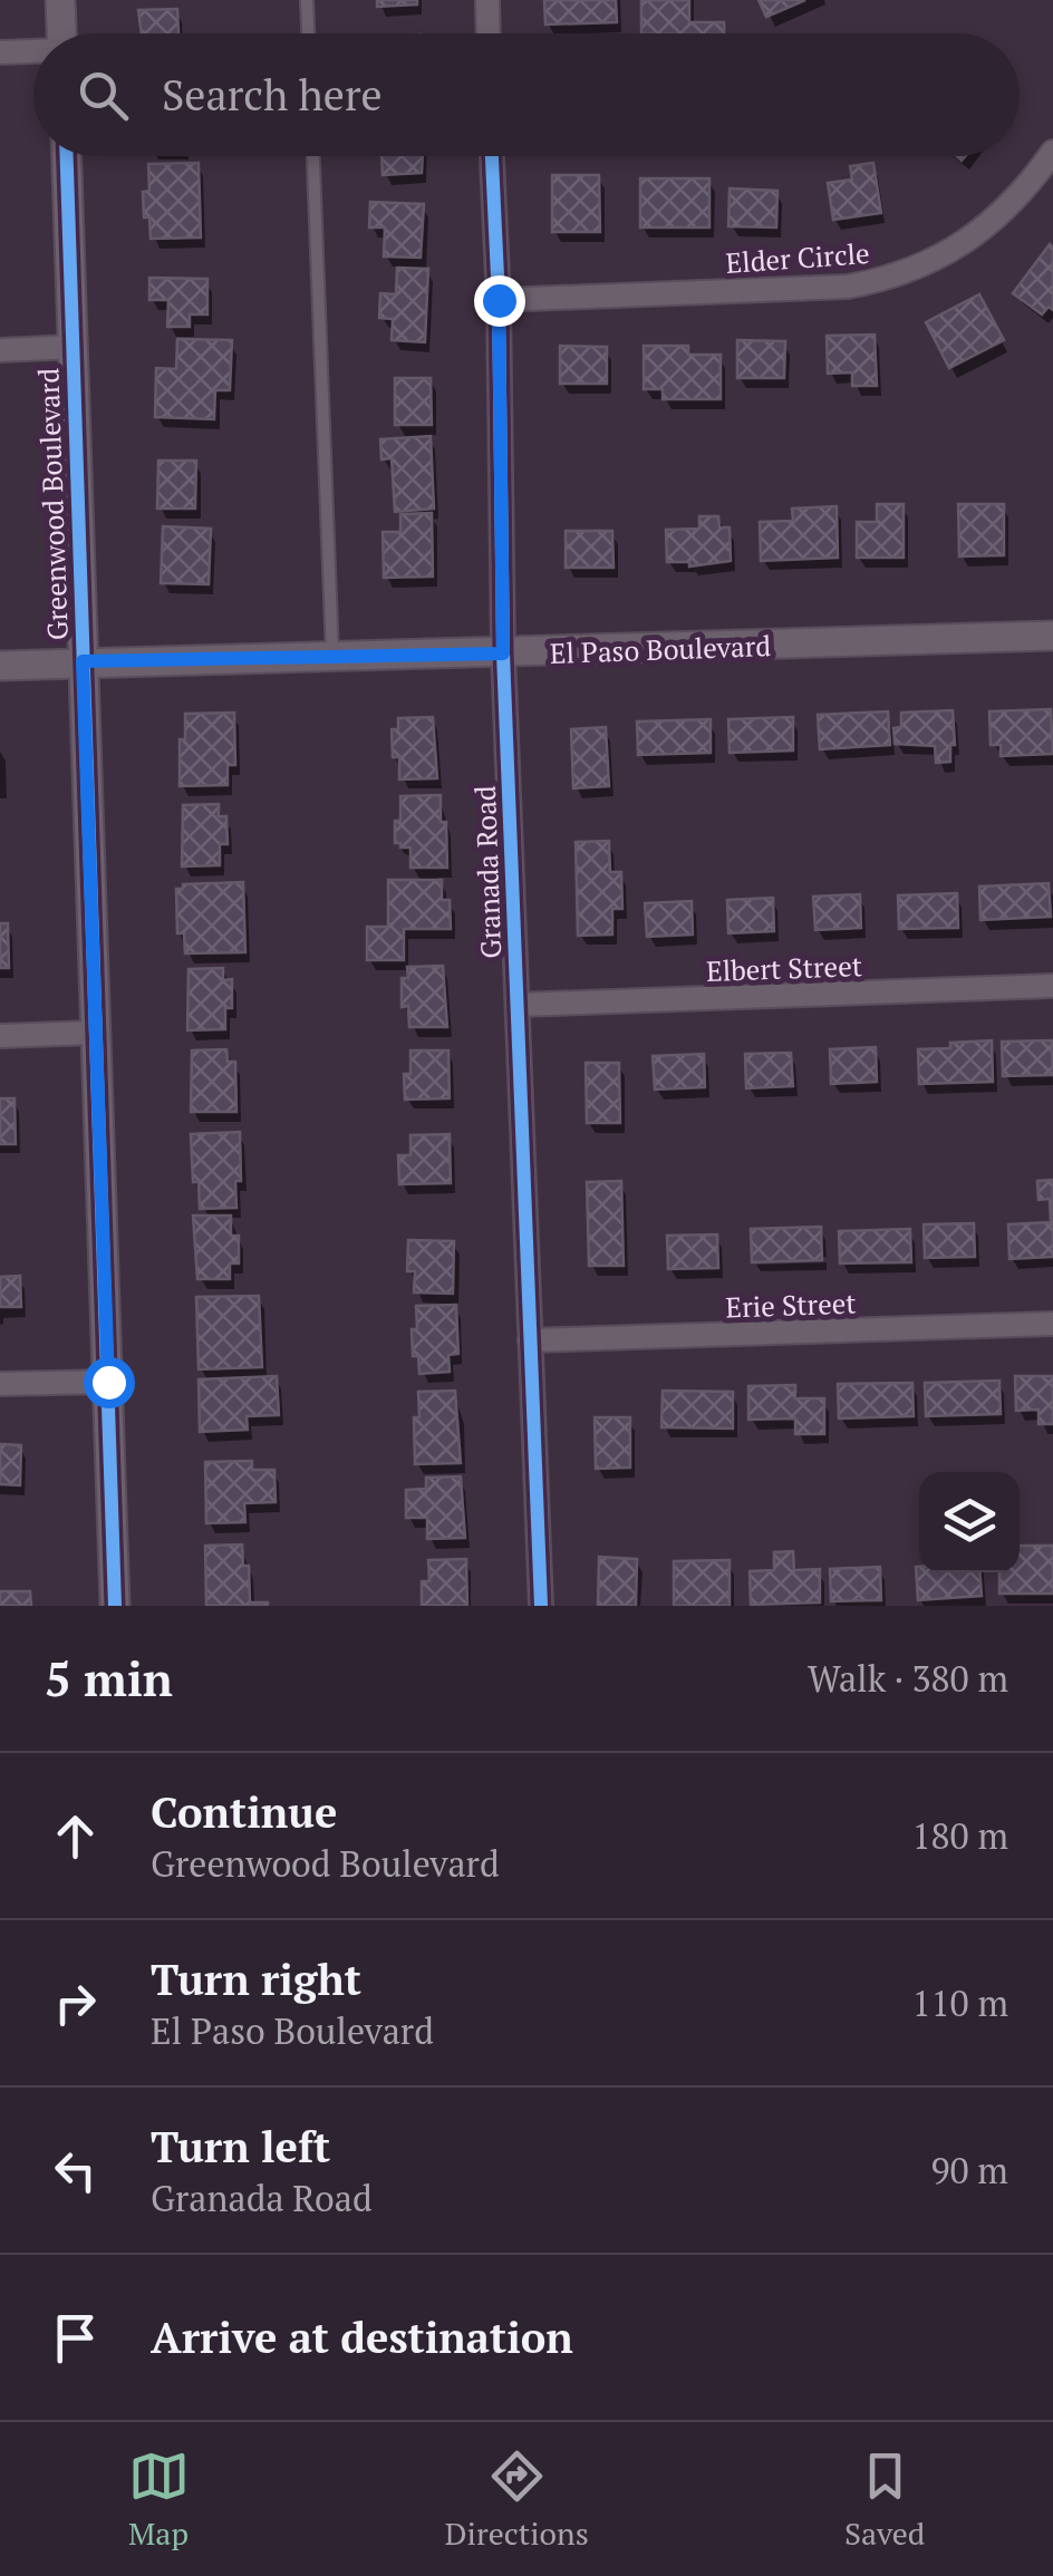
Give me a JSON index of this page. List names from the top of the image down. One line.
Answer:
{"streets":{"street":["Elder Circle","Greenwood Boulevard","El Paso Boulevard","Granada Road","Elbert Street","Erie Street"]},"crossings":[["Elder Circle","Granada Road"],["Greenwood Boulevard","El Paso Boulevard"],["El Paso Boulevard","Granada Road"],["Granada Road","Elbert Street"],["Granada Road","Erie Street"]],"page":{"search":"Search here","heading":["5 min","Walk · 380 m"],"list":[["Continue","Greenwood Boulevard","180 m"],["Turn right","El Paso Boulevard","110 m"],["Turn left","Granada Road","90 m"],"Arrive at destination"],"nav":["Map","Directions","Saved"]}}
